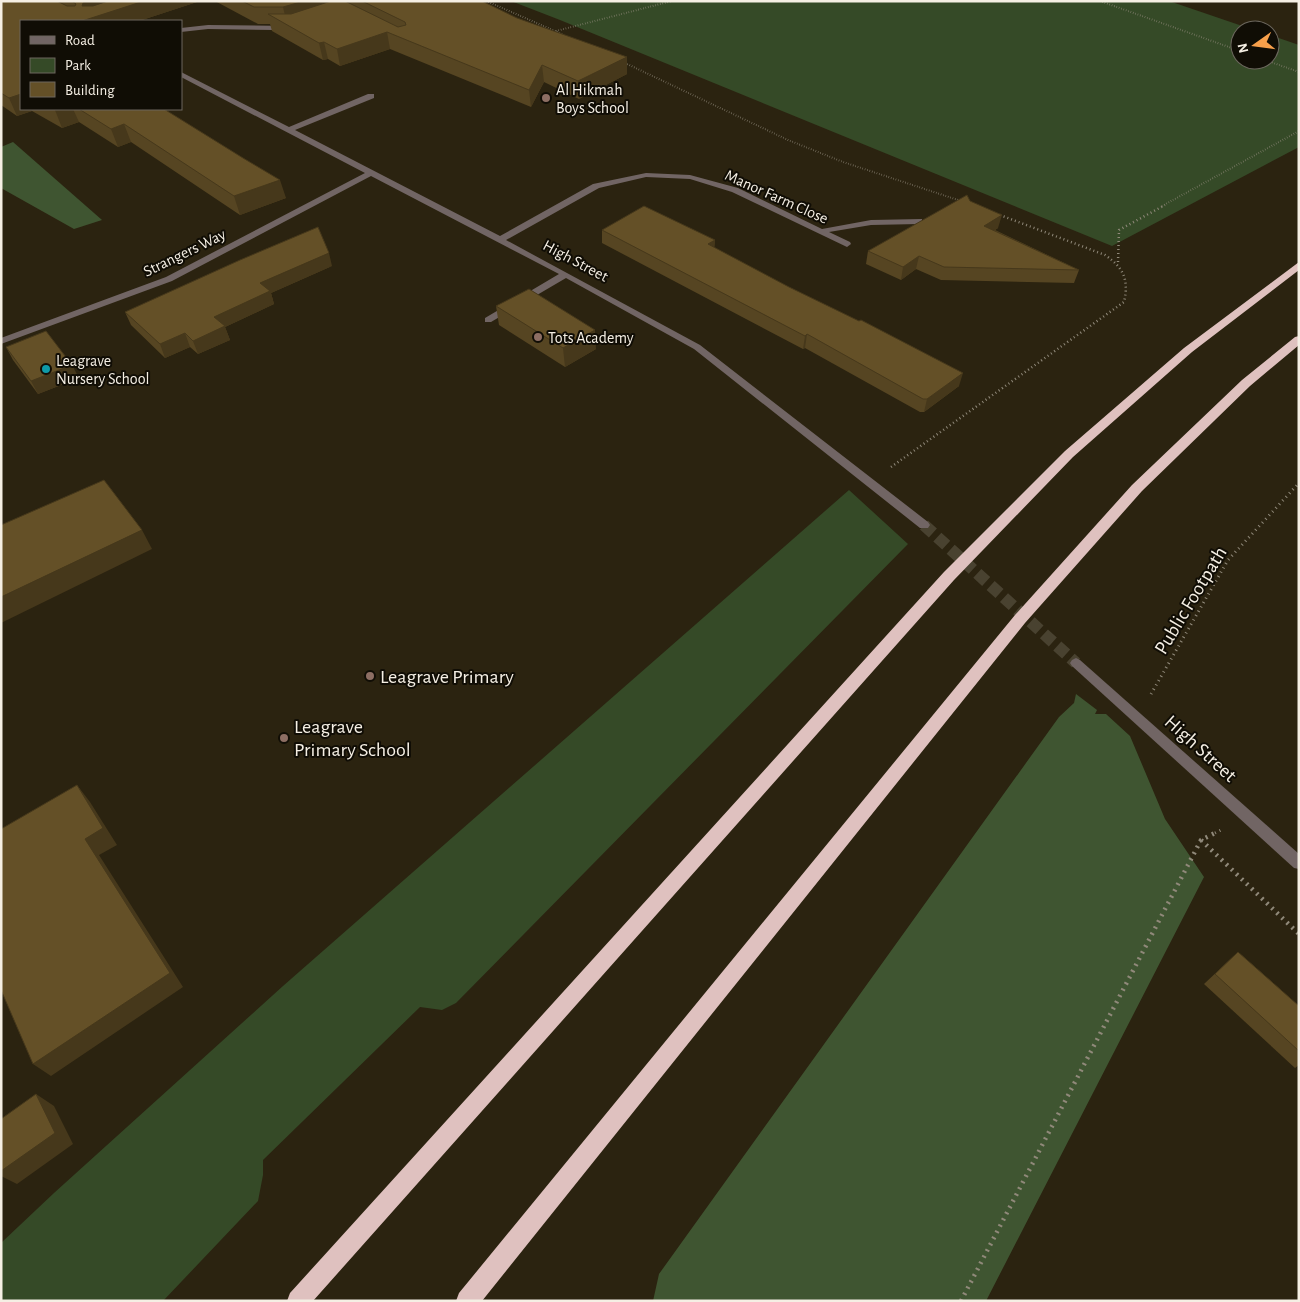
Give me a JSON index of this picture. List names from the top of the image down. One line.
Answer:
{"streets":{"street":["Manor Farm Close","Strangers Way","High Street"],"path":["Public Footpath"]},"crossings":[["Manor Farm Close","High Street"],["Strangers Way","High Street"],["High Street","Public Footpath"]],"places":["Al Hikmah Boys School","Tots Academy","Leagrave Nursery School","Leagrave Primary","Leagrave Primary School"],"legend":["Road","Park","Building"],"north":"left"}
